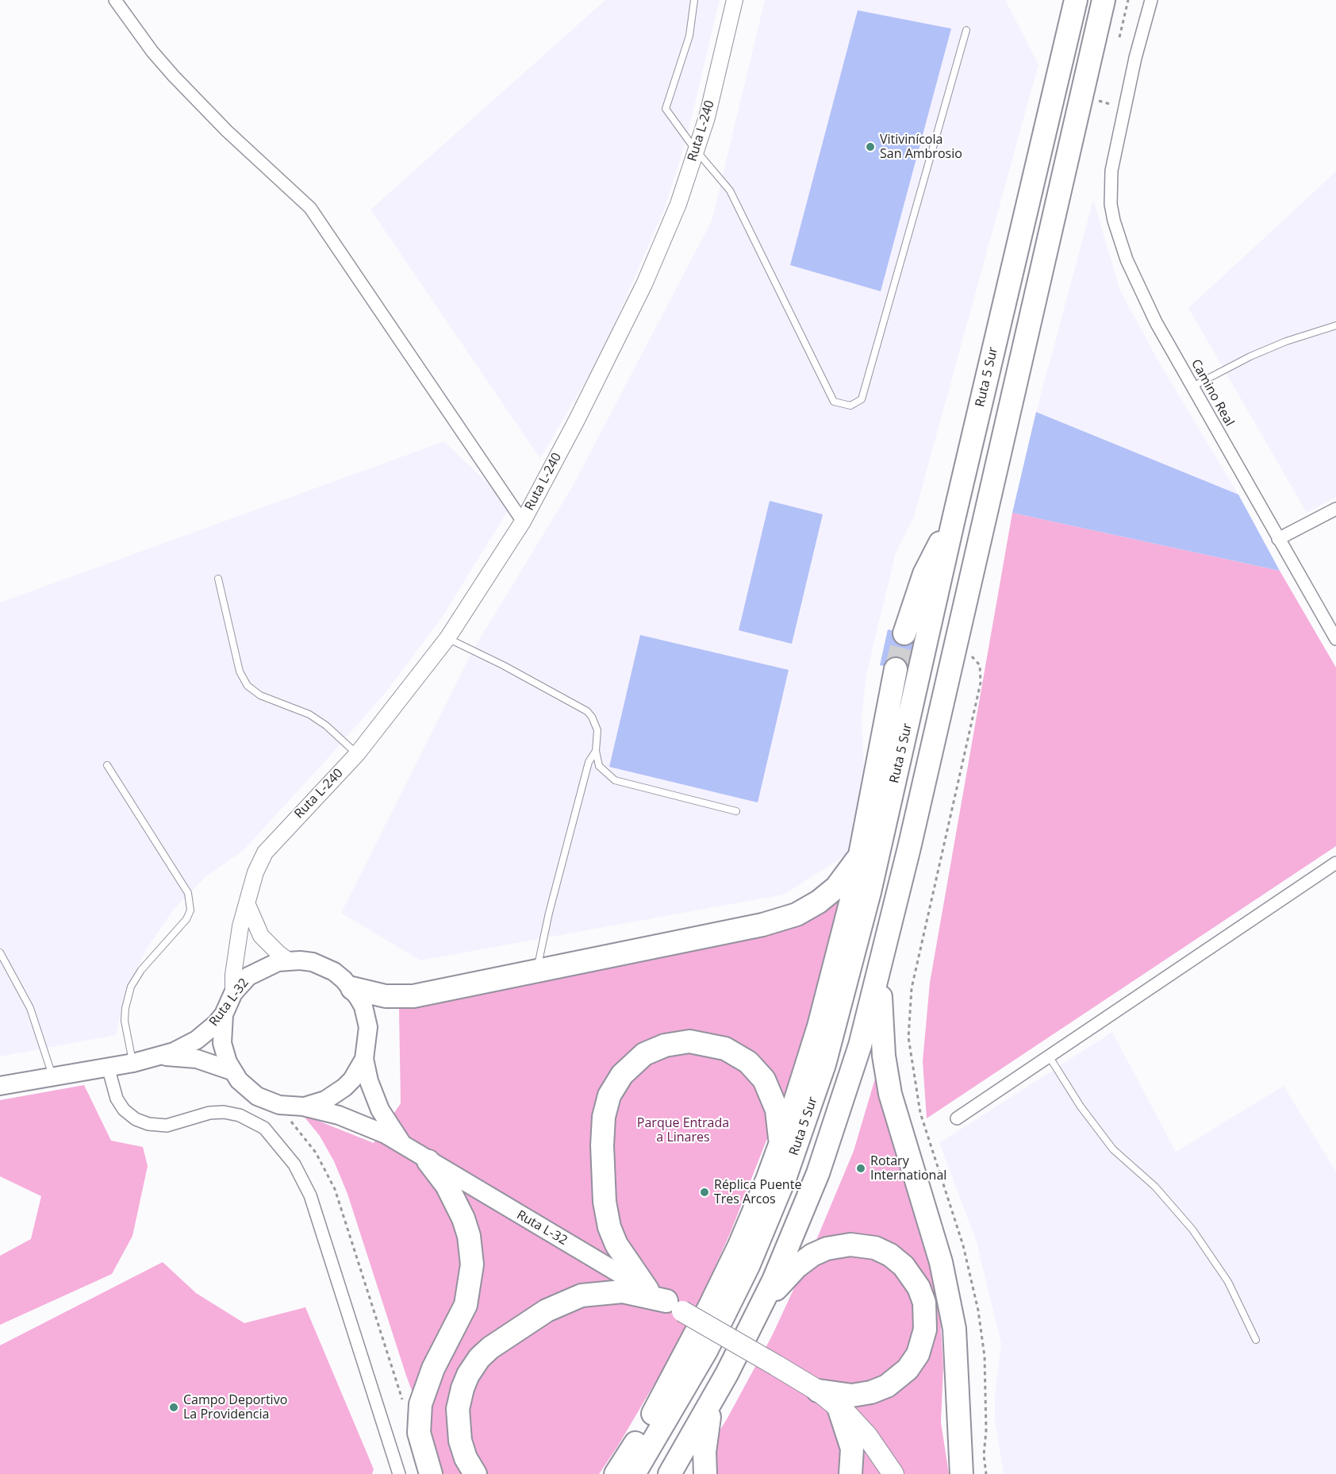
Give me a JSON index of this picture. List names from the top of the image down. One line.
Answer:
{"streets":{"highway":["Ruta 5 Sur"],"main road":["Ruta L-32"],"street":["Ruta L-240","Camino Real"]},"crossings":[["Ruta L-240","Ruta L-32"]],"parks":["Parque Entrada a Linares"],"places":["Vitivinícola San Ambrosio","Rotary International","Réplica Puente Tres Arcos","Campo Deportivo La Providencia"]}
